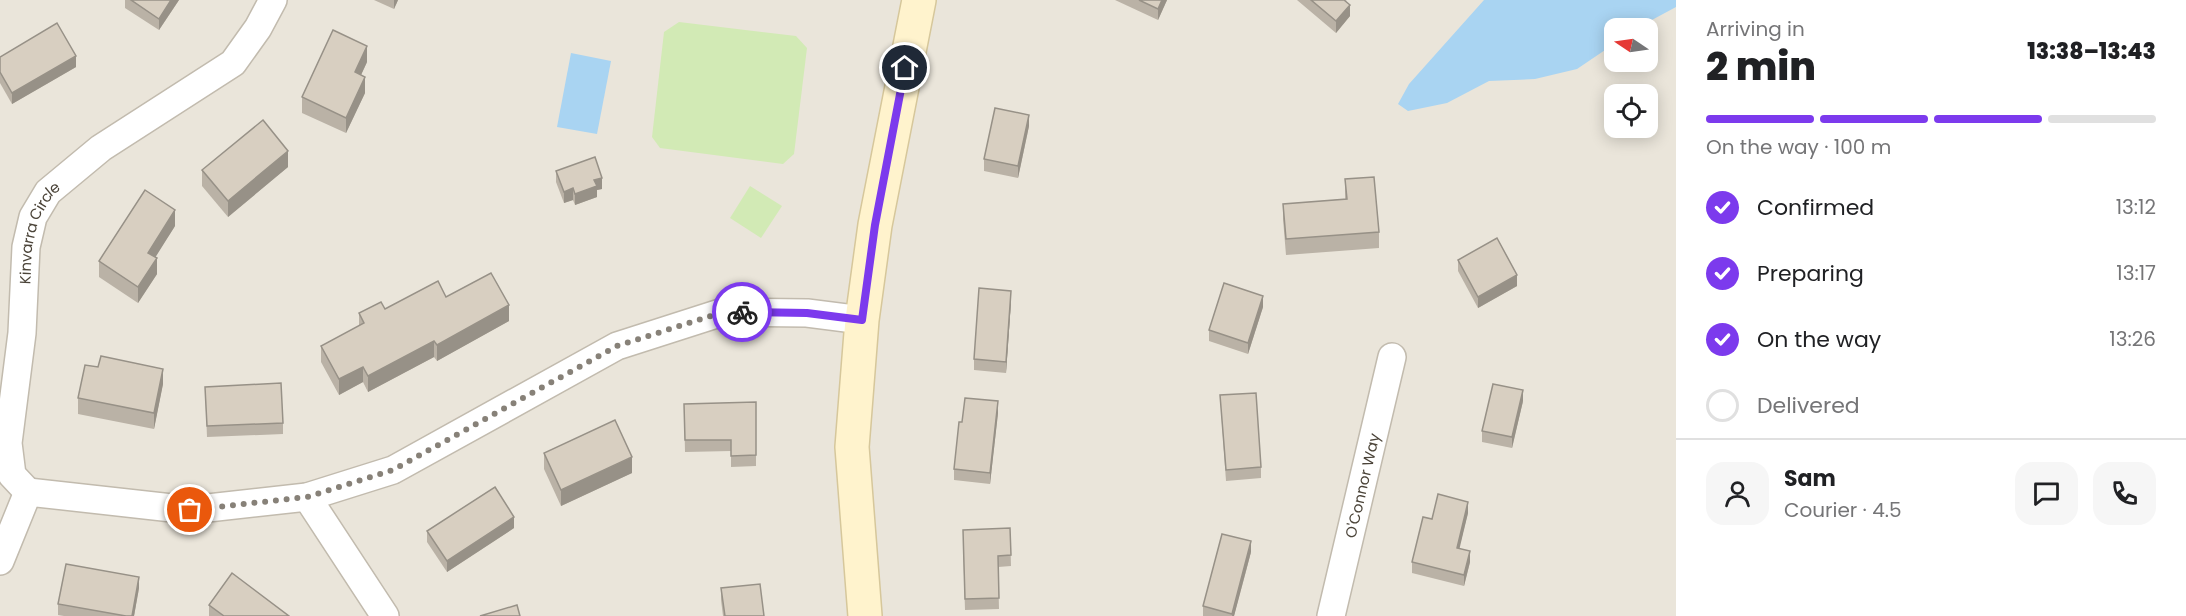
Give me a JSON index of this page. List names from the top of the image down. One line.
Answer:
{"streets":{"street":["Kinvarra Circle","O'Connor Way"]},"north":"left","page":{"heading":["2 min","Arriving in","13:38–13:43"],"panel":["Sam","Courier · 4.5"],"bar":"On the way · 100 m","list":[["Confirmed","13:12"],["Preparing","13:17"],["On the way","13:26"],"Delivered"]}}
